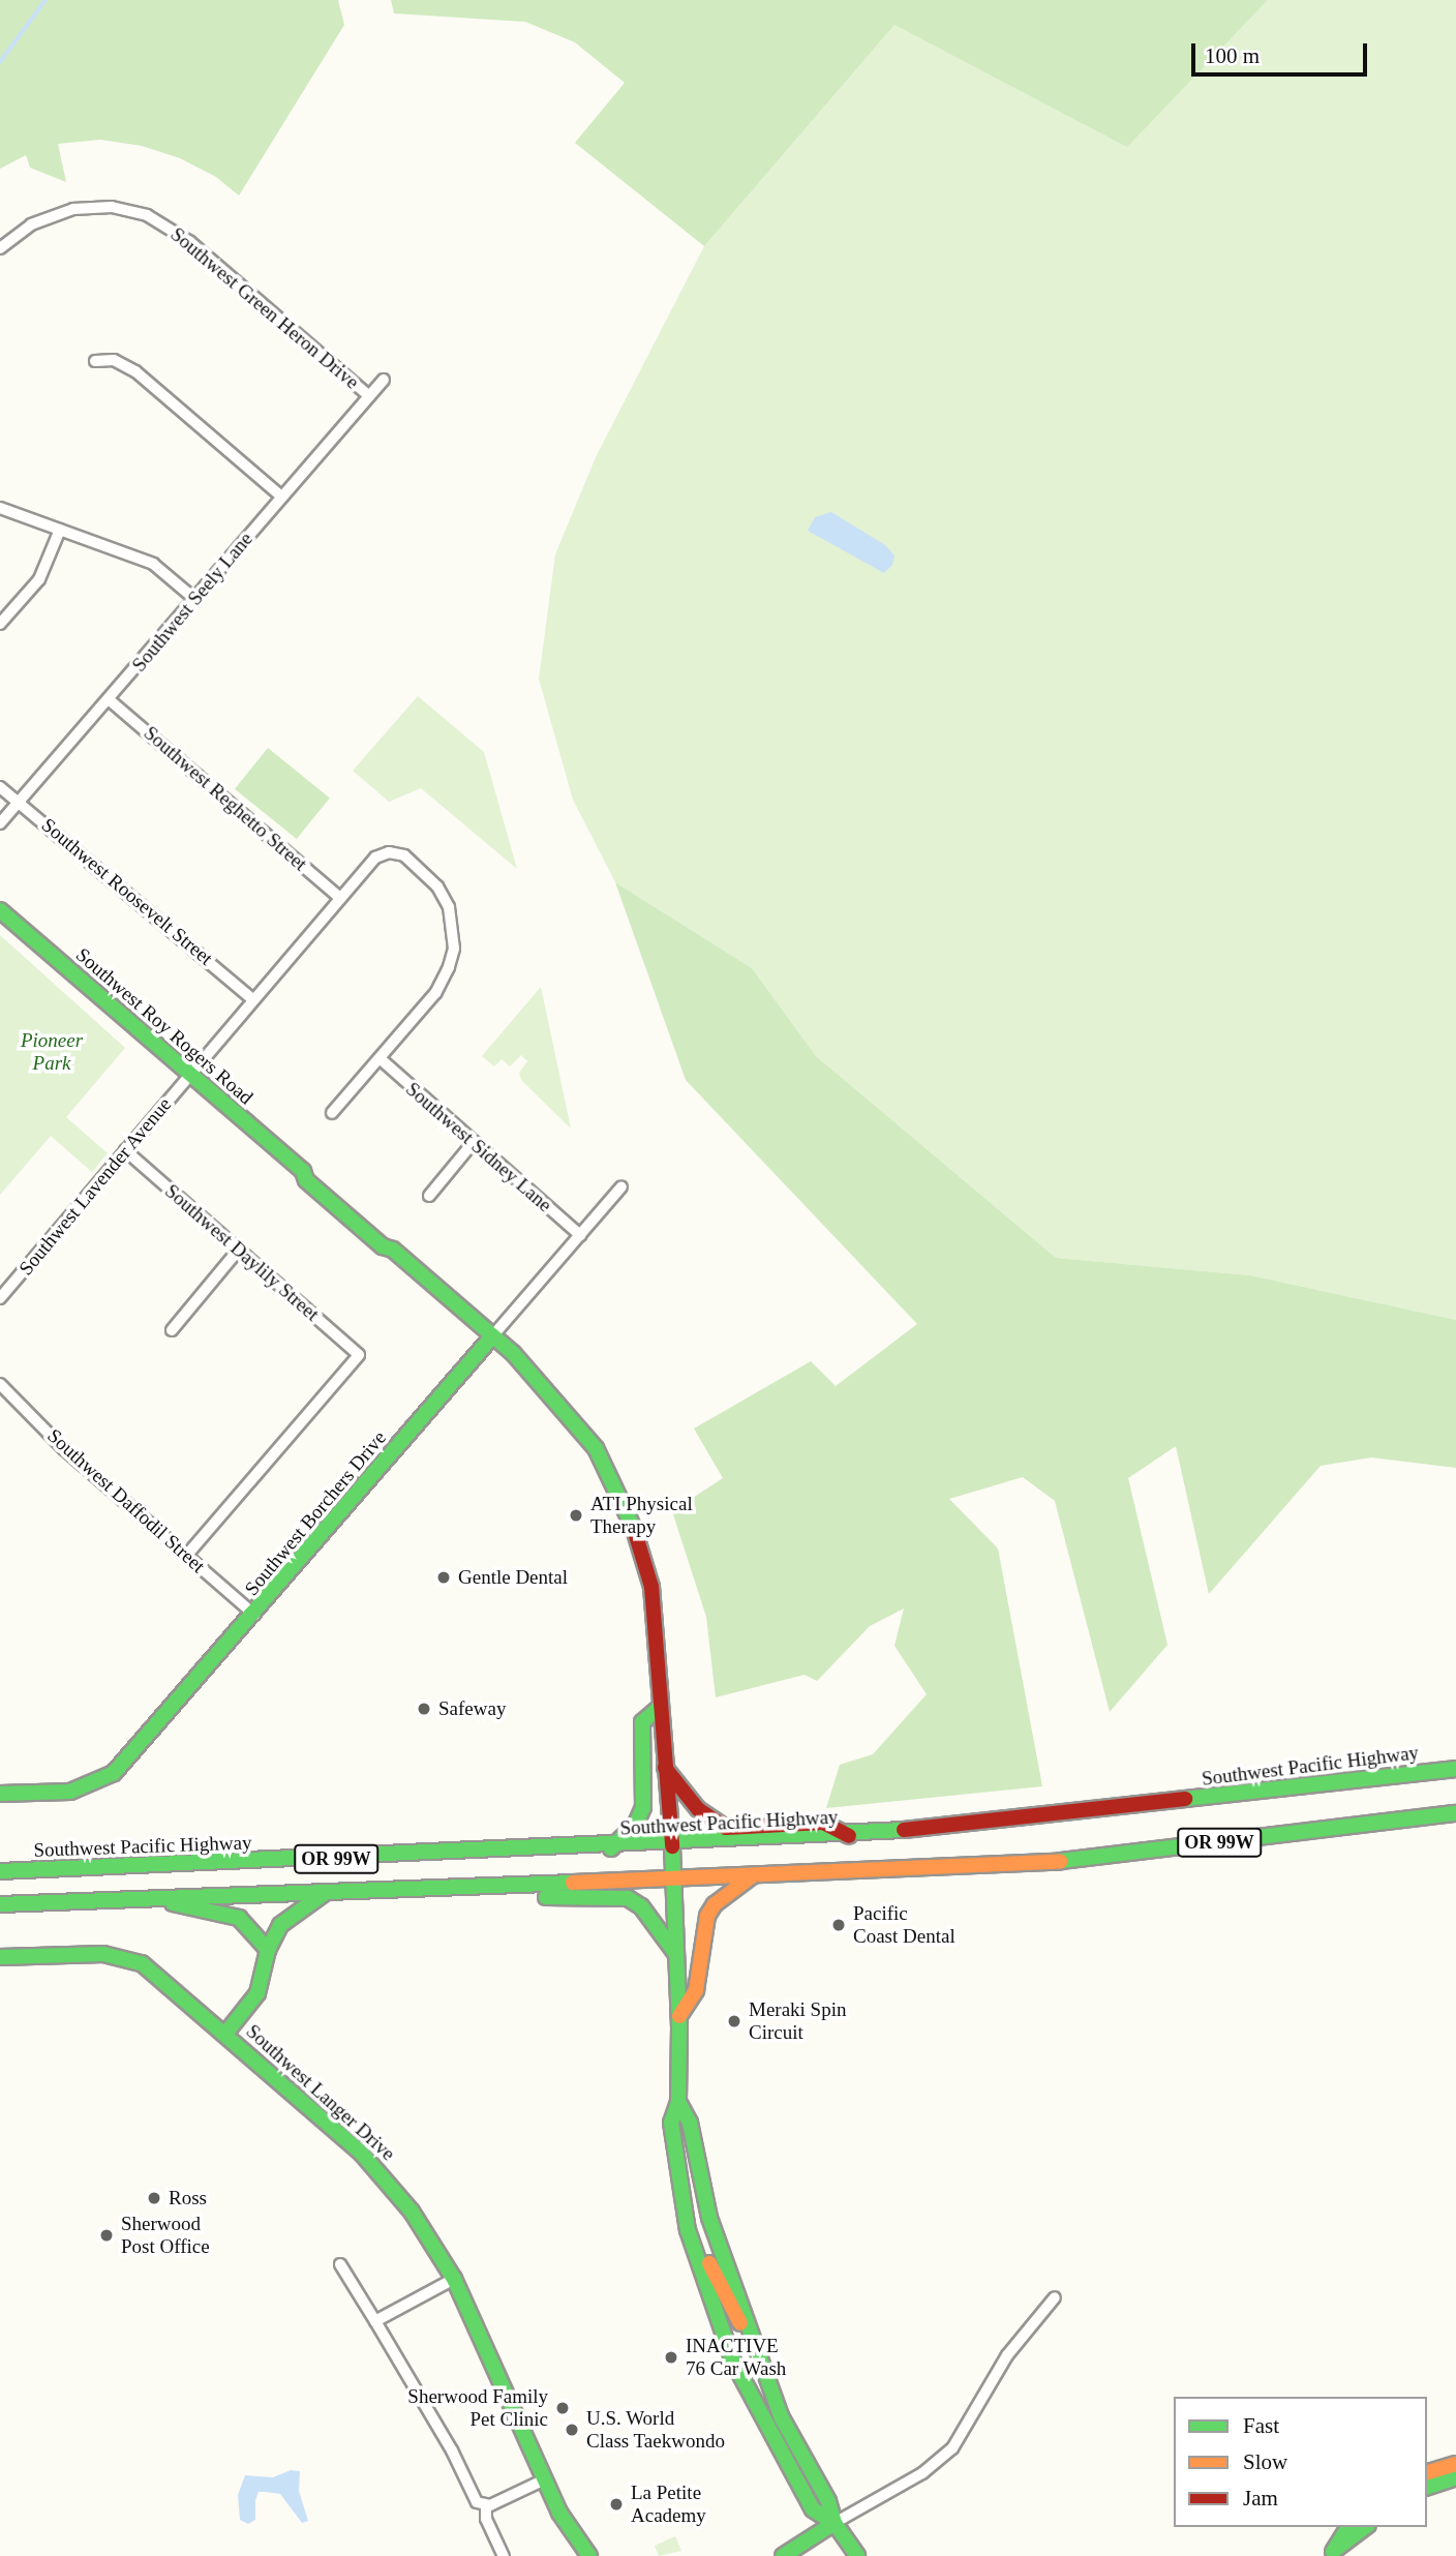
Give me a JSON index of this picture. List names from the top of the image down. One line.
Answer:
{"streets":{"main road":["Southwest Roy Rogers Road","Southwest Borchers Drive","Southwest Pacific Highway","OR 99W","Southwest Langer Drive"],"street":["Southwest Green Heron Drive","Southwest Seely Lane","Southwest Reghetto Street","Southwest Roosevelt Street","Southwest Sidney Lane","Southwest Lavender Avenue","Southwest Daylily Street","Southwest Daffodil Street"]},"crossings":[["Southwest Green Heron Drive","Southwest Seely Lane"],["Southwest Seely Lane","Southwest Reghetto Street"],["Southwest Seely Lane","Southwest Roosevelt Street"],["Southwest Reghetto Street","Southwest Lavender Avenue"],["Southwest Roosevelt Street","Southwest Lavender Avenue"],["Southwest Roy Rogers Road","Southwest Lavender Avenue"],["Southwest Roy Rogers Road","Southwest Borchers Drive"],["Southwest Roy Rogers Road","Southwest Pacific Highway"],["Southwest Roy Rogers Road","OR 99W"],["Southwest Sidney Lane","Southwest Lavender Avenue"],["Southwest Sidney Lane","Southwest Borchers Drive"],["Southwest Lavender Avenue","Southwest Daylily Street"],["Southwest Daylily Street","Southwest Daffodil Street"],["Southwest Daffodil Street","Southwest Borchers Drive"]],"parks":["Pioneer Park"],"places":["ATI Physical Therapy","Gentle Dental","Safeway","Pacific Coast Dental","Meraki Spin Circuit","Ross","Sherwood Post Office","INACTIVE 76 Car Wash","Sherwood Family Pet Clinic","U.S. World Class Taekwondo","La Petite Academy"],"legend":["Fast","Slow","Jam"],"scale_bar":"100 m"}
